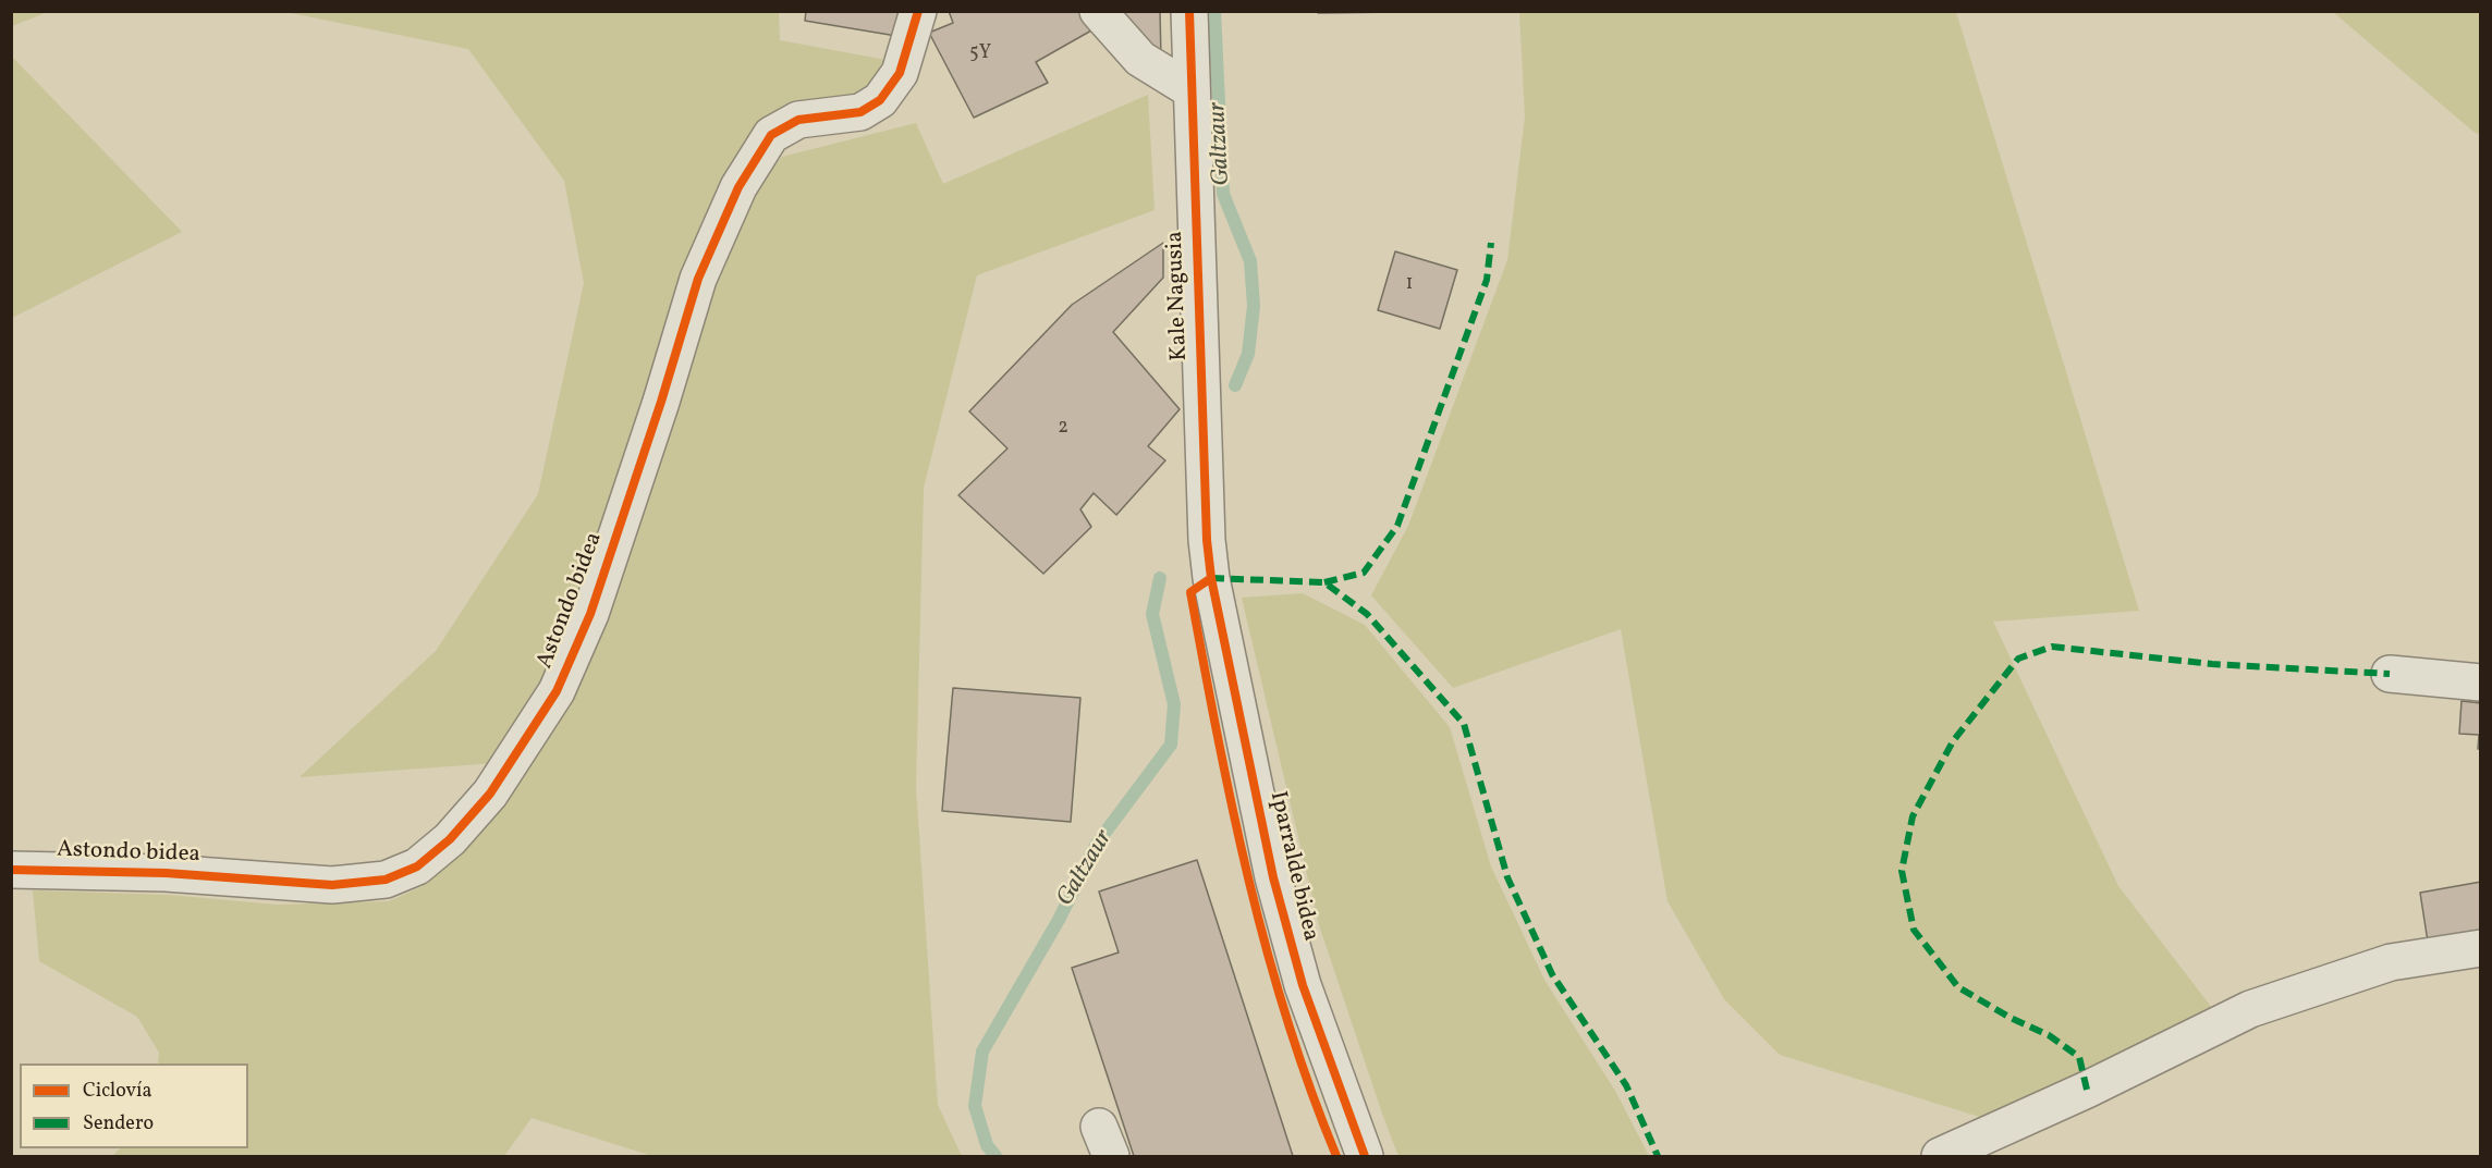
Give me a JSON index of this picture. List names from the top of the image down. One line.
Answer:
{"streets":{"street":["Kale Nagusia","Astondo bidea","Iparralde bidea"]},"crossings":[["Kale Nagusia","Iparralde bidea"]],"water":["Galtzaur"],"house_numbers":["5Y","1","2"],"legend":["Ciclovía","Sendero"]}
